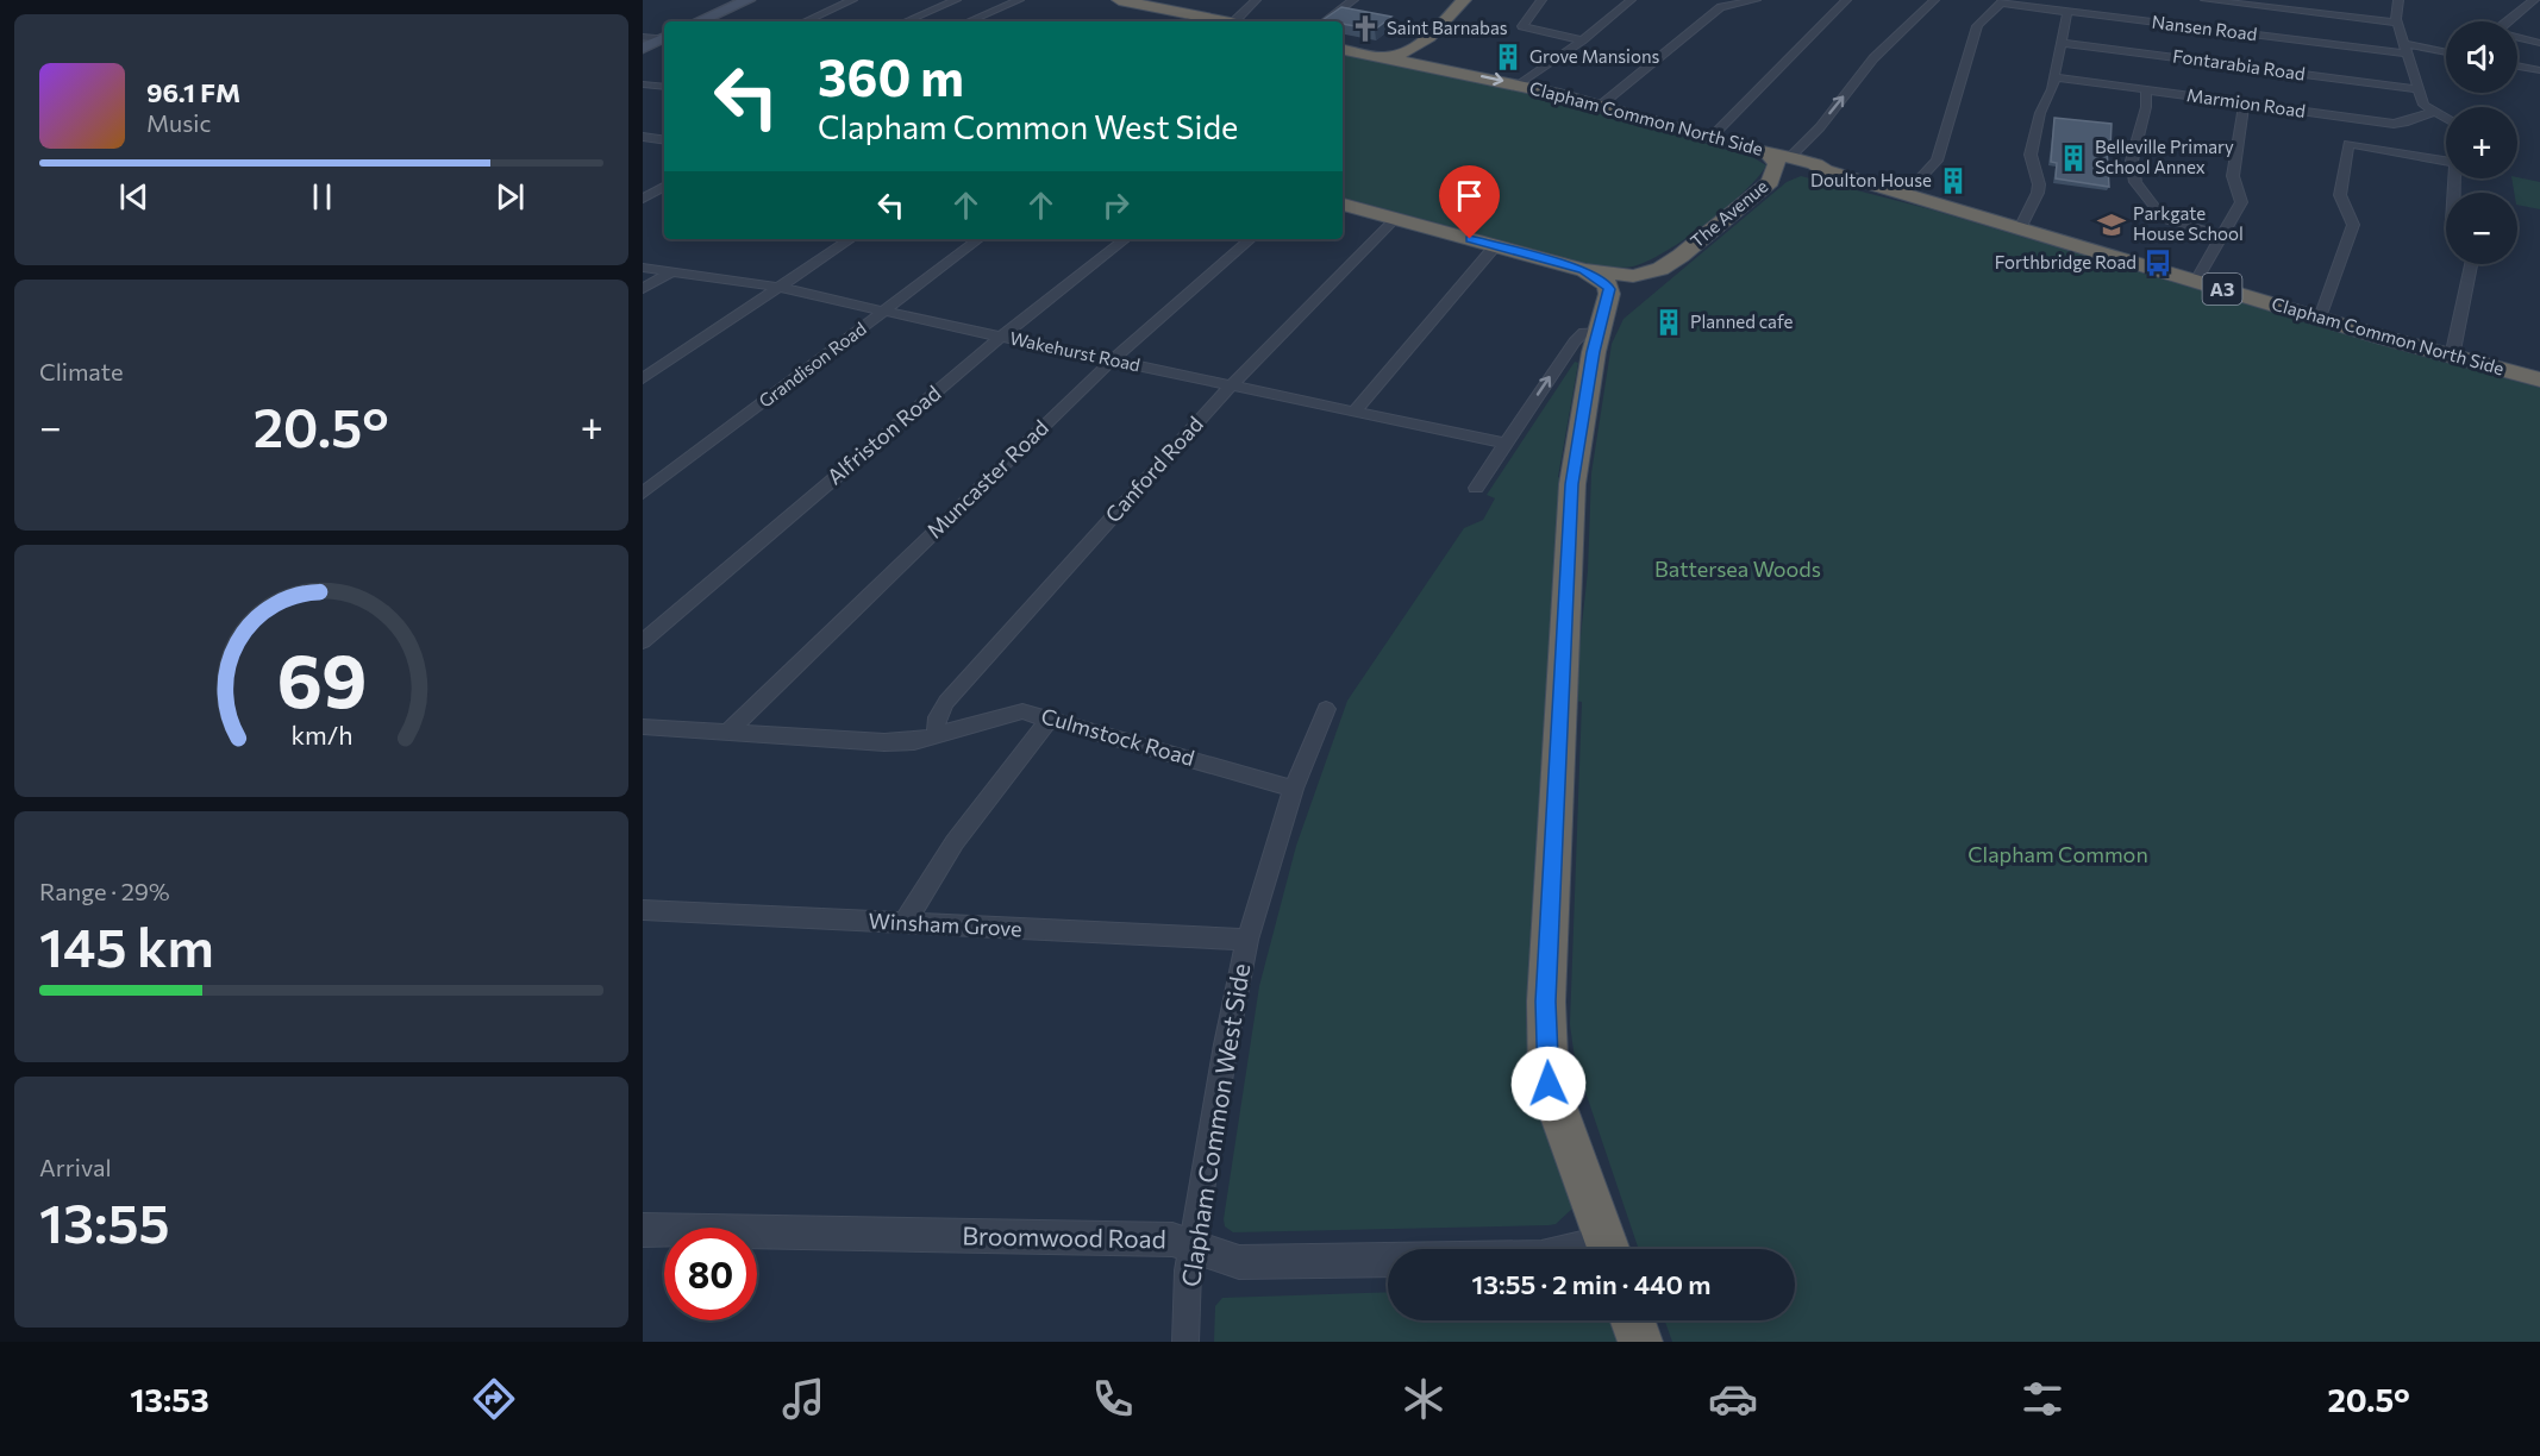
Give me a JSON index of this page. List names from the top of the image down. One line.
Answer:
{"streets":{"highway":["Clapham Common North Side","The Avenue","A3"],"street":["Nansen Road","Fontarabia Road","Marmion Road","Wakehurst Road","Grandison Road","Alfriston Road","Canford Road","Muncaster Road","Culmstock Road","Winsham Grove","Clapham Common West Side","Broomwood Road"]},"crossings":[["Clapham Common North Side","The Avenue"],["The Avenue","A3"],["A3","Canford Road"],["Wakehurst Road","Grandison Road"],["Wakehurst Road","Alfriston Road"],["Wakehurst Road","Canford Road"],["Wakehurst Road","Muncaster Road"],["Canford Road","Culmstock Road"],["Muncaster Road","Culmstock Road"],["Culmstock Road","Clapham Common West Side"],["Winsham Grove","Clapham Common West Side"],["Clapham Common West Side","Broomwood Road"]],"parks":["Battersea Woods","Clapham Common"],"places":{"church":["Saint Barnabas"],"building":["Grove Mansions","Belleville Primary School Annex","Doulton House","Planned cafe"],"school or university":["Parkgate House School"],"bus stop":["Forthbridge Road"]},"page":{"map_buttons":["+","−"],"turn":["360 m","Clapham Common West Side"],"song":["96.1 FM","Music"],"tile":["Climate",["Range · 29%","145 km"],["Arrival","13:55"]],"heat":["−","20.5°","+"],"limit":"80","trip":"13:55 · 2 min · 440 m","tabs":["13:53","20.5°"],"gauge":["69","km/h"]}}
